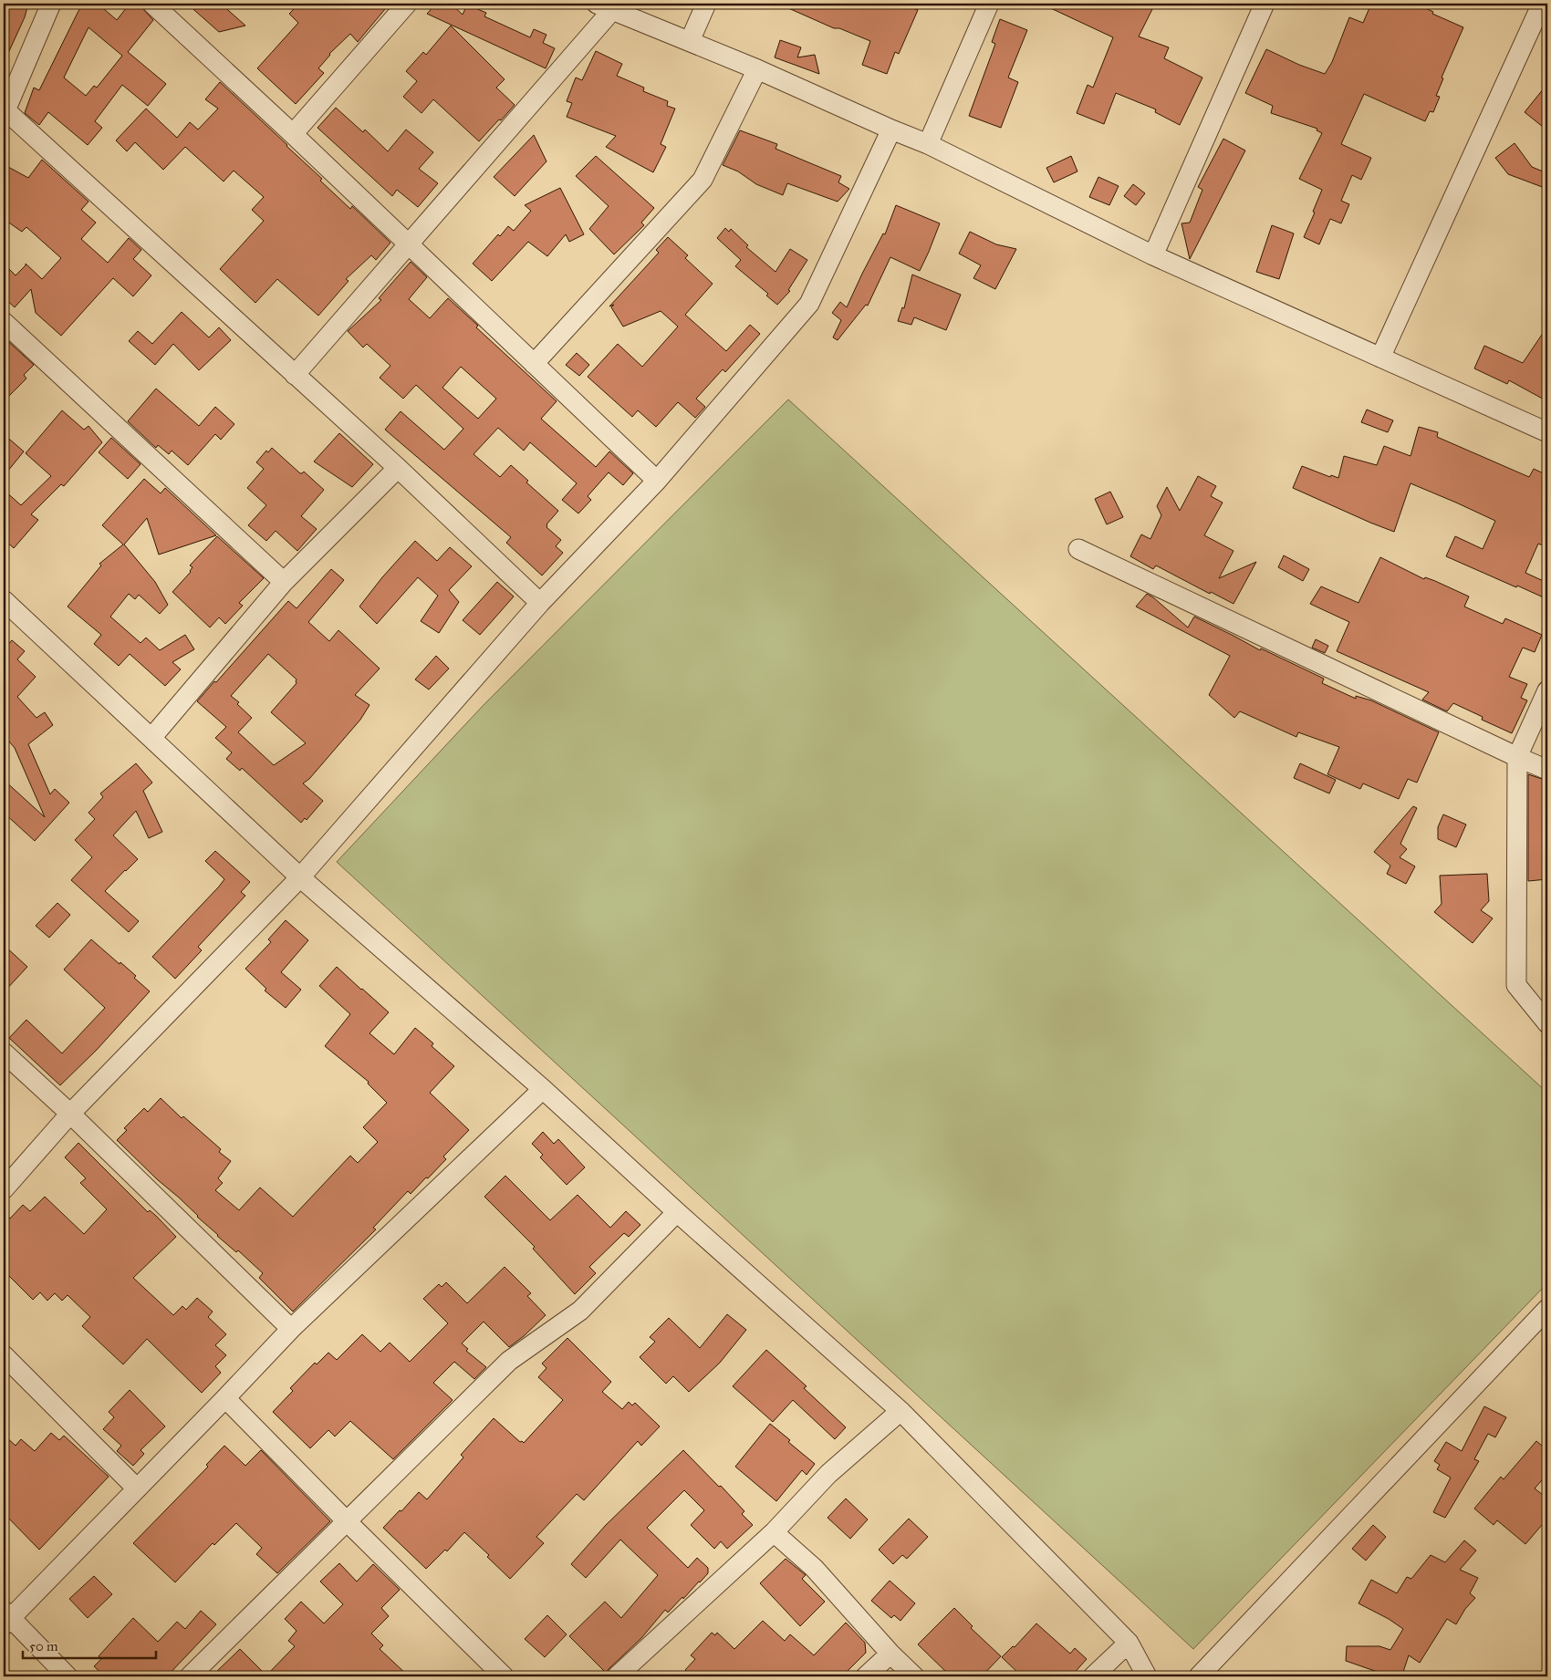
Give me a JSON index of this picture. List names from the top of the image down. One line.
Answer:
{"scale_bar":"50 m"}
